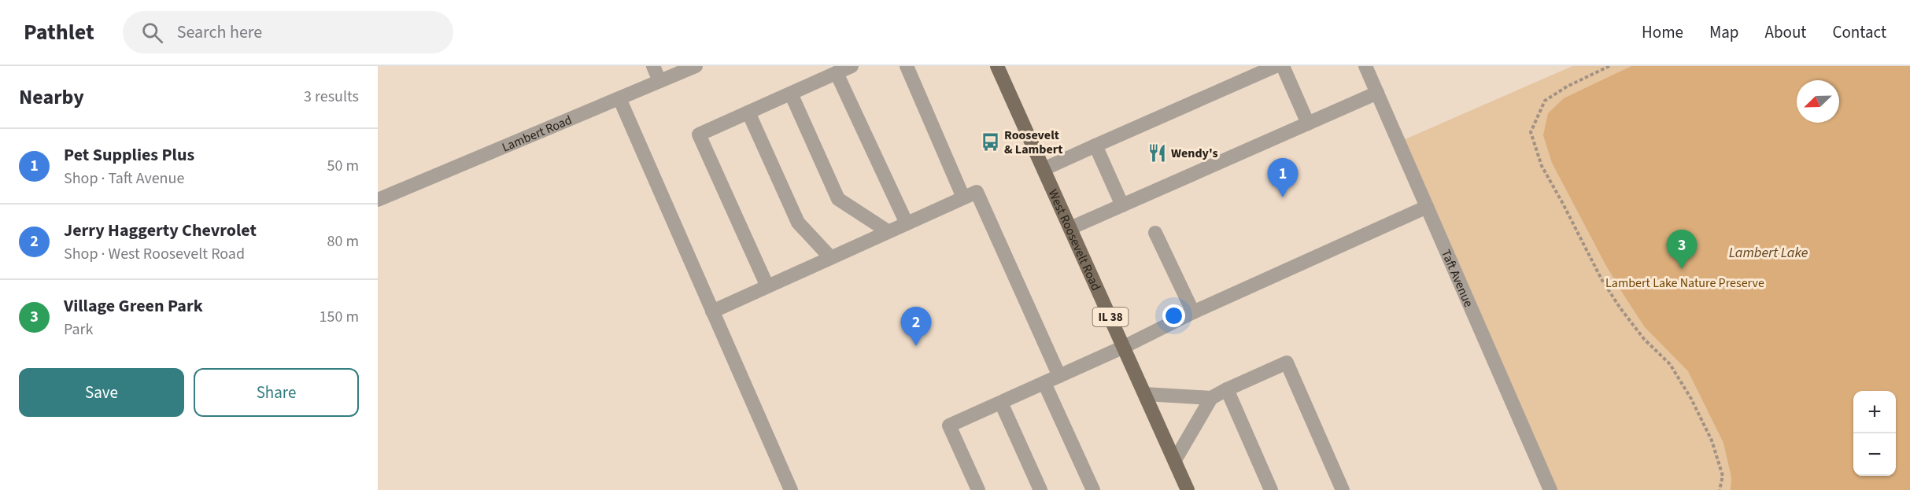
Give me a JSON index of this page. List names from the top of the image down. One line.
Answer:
{"streets":{"main road":["West Roosevelt Road","IL 38"],"street":["Lambert Road","Taft Avenue"]},"water":["Lambert Lake"],"parks":["Lambert Lake Nature Preserve"],"places":{"bus stop":["Roosevelt & Lambert"],"restaurant":["Wendy's"]},"north":"bottom left","page":{"header":"Pathlet","search":"Search here","nav":["Home","Map","About","Contact"],"heading":["Nearby","3 results"],"list":[{"mark":"1","name":"Pet Supplies Plus","note":"Shop · Taft Avenue","value":"50 m"},{"mark":"2","name":"Jerry Haggerty Chevrolet","note":"Shop · West Roosevelt Road","value":"80 m"},{"mark":"3","name":"Village Green Park","note":"Park","value":"150 m"}],"pins":["1","3","2"],"buttons":["Save","Share"],"map_buttons":["+","−"]}}
